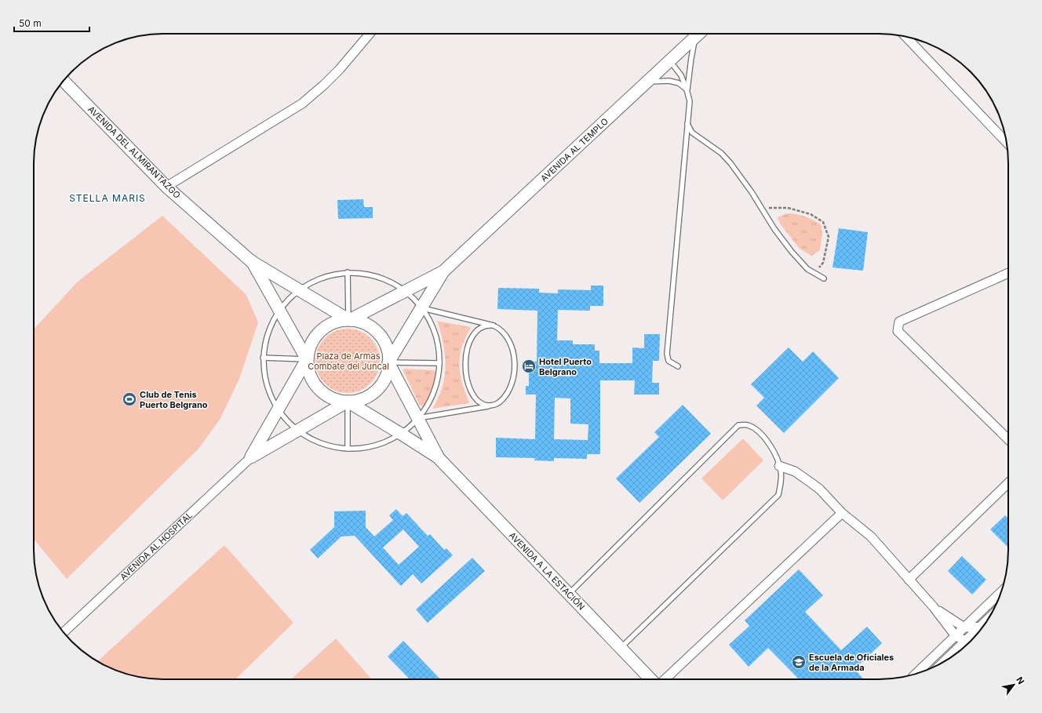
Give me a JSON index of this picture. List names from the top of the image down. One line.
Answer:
{"streets":{"street":["AVENIDA AL TEMPLO","AVENIDA DEL ALMIRANTAZGO","AVENIDA AL HOSPITAL","AVENIDA A LA ESTACIÓN"]},"districts":["STELLA MARIS"],"parks":["Plaza de Armas Combate del Juncal"],"places":{"hotel":["Hotel Puerto Belgrano"],"sports":["Club de Tenis Puerto Belgrano"],"school or university":["Escuela de Oficiales de la Armada"]},"scale_bar":"50 m","north":"top right"}
